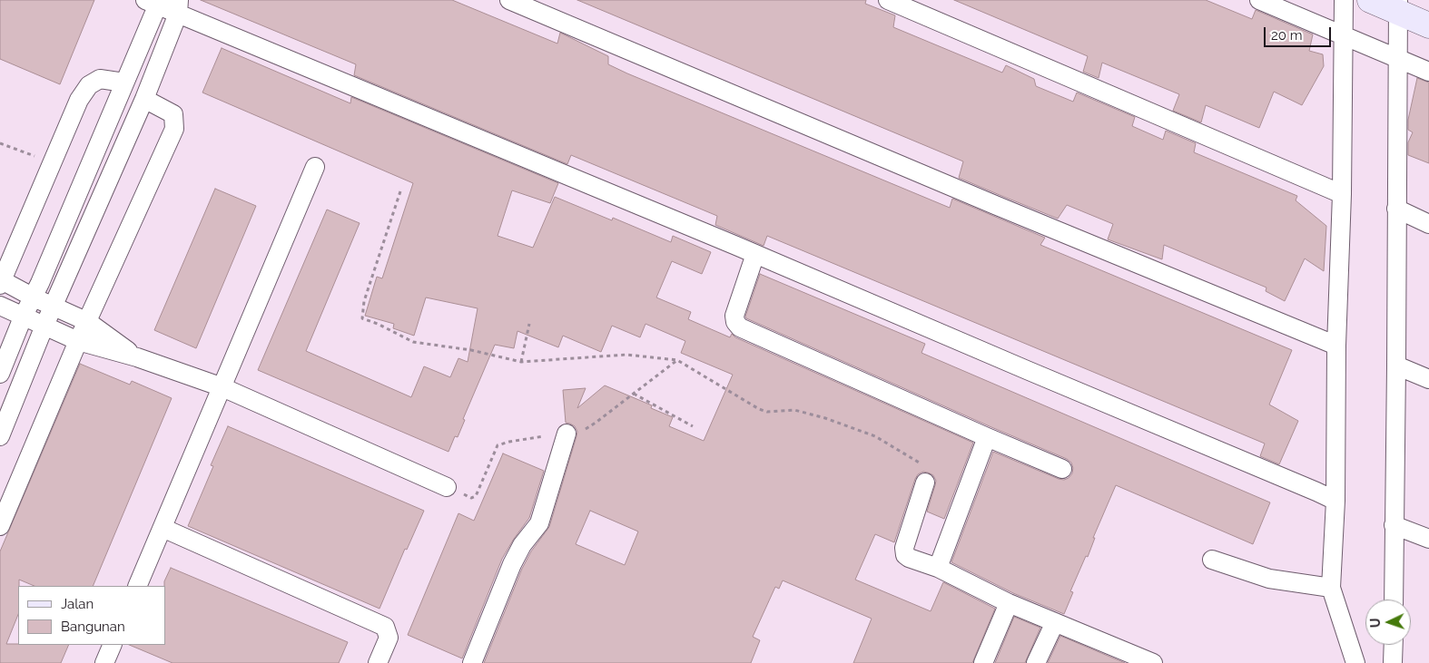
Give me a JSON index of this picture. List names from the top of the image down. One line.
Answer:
{"legend":["Jalan","Bangunan"],"scale_bar":"20 m","north":"left"}
